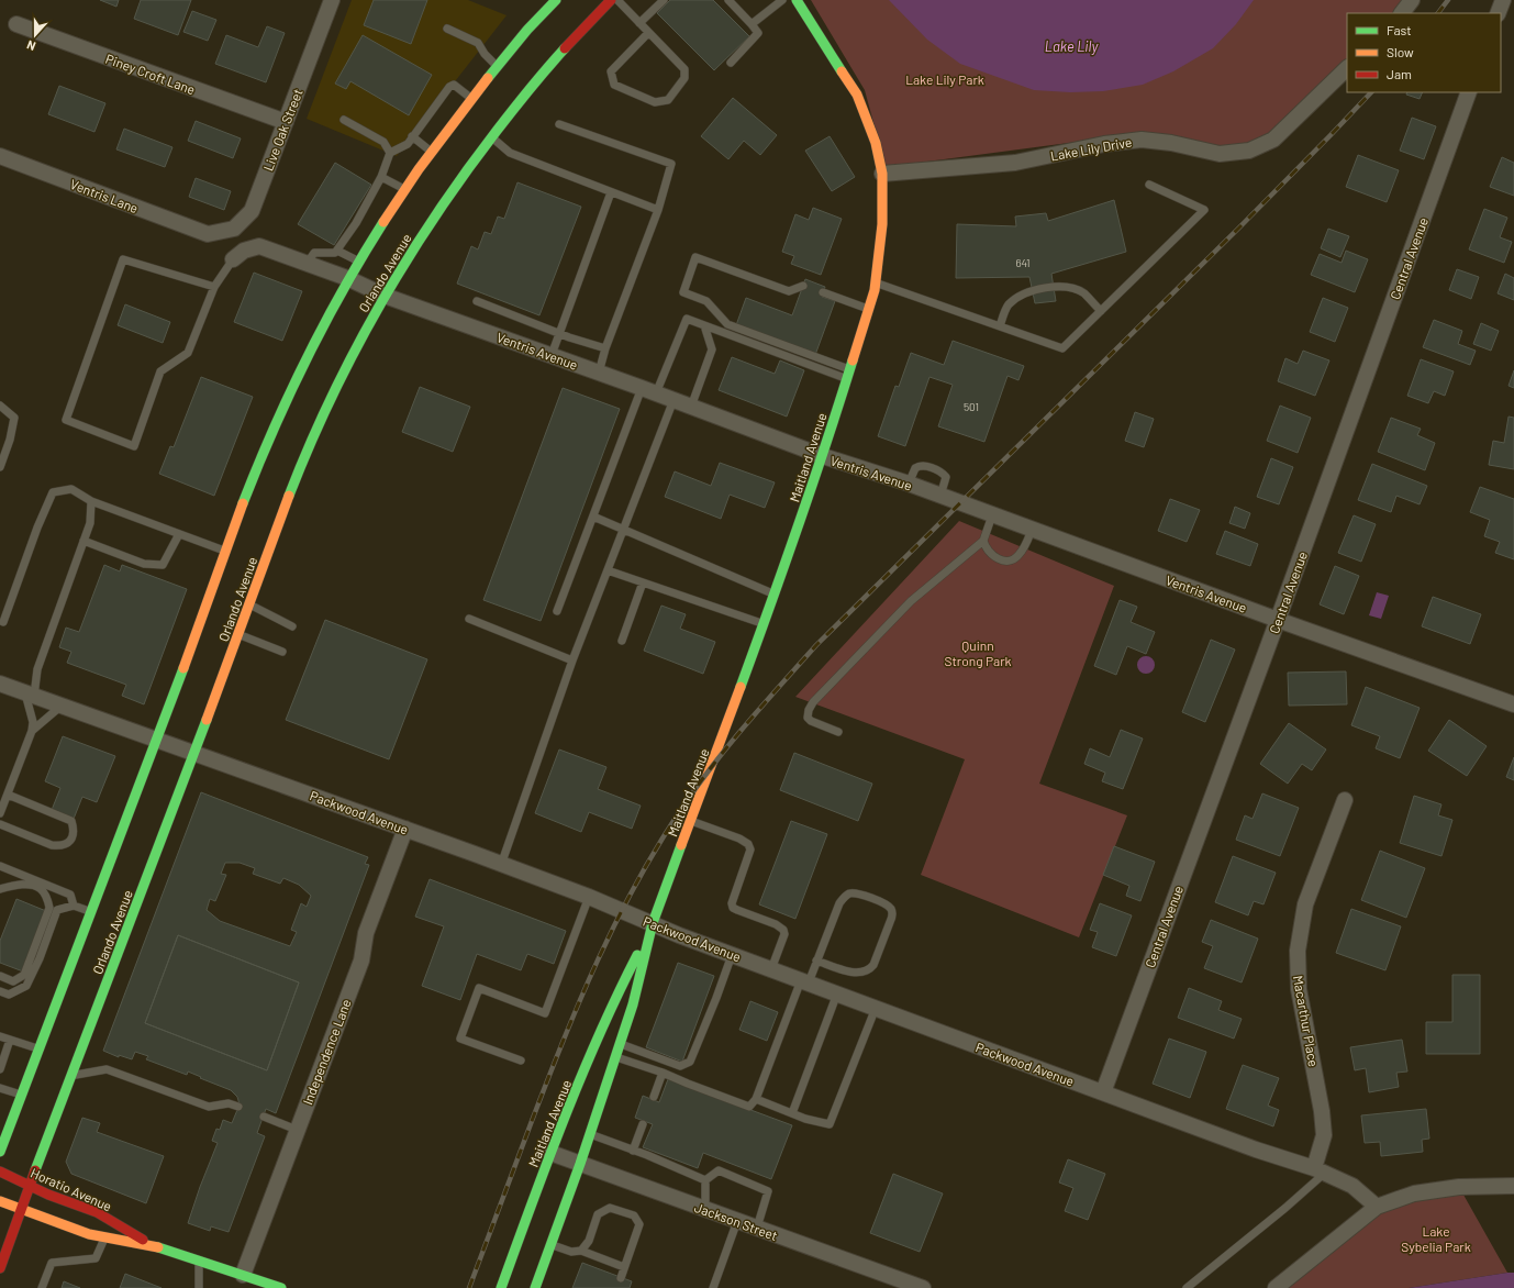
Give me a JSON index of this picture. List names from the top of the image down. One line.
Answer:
{"streets":{"main road":["Orlando Avenue","Maitland Avenue","Horatio Avenue"],"street":["Piney Croft Lane","Live Oak Street","Lake Lily Drive","Ventris Lane","Central Avenue","Ventris Avenue","Packwood Avenue","Macarthur Place","Independence Lane","Jackson Street"]},"crossings":[["Piney Croft Lane","Live Oak Street"],["Live Oak Street","Ventris Lane"],["Lake Lily Drive","Maitland Avenue"],["Central Avenue","Ventris Avenue"],["Central Avenue","Packwood Avenue"],["Orlando Avenue","Ventris Avenue"],["Orlando Avenue","Packwood Avenue"],["Orlando Avenue","Horatio Avenue"],["Ventris Avenue","Maitland Avenue"],["Maitland Avenue","Packwood Avenue"],["Maitland Avenue","Jackson Street"],["Packwood Avenue","Macarthur Place"],["Packwood Avenue","Independence Lane"],["Independence Lane","Horatio Avenue"]],"water":["Lake Lily"],"parks":["Lake Lily Park","Quinn Strong Park","Lake Sybelia Park"],"house_numbers":["641","501"],"legend":["Fast","Slow","Jam"],"north":"bottom"}
